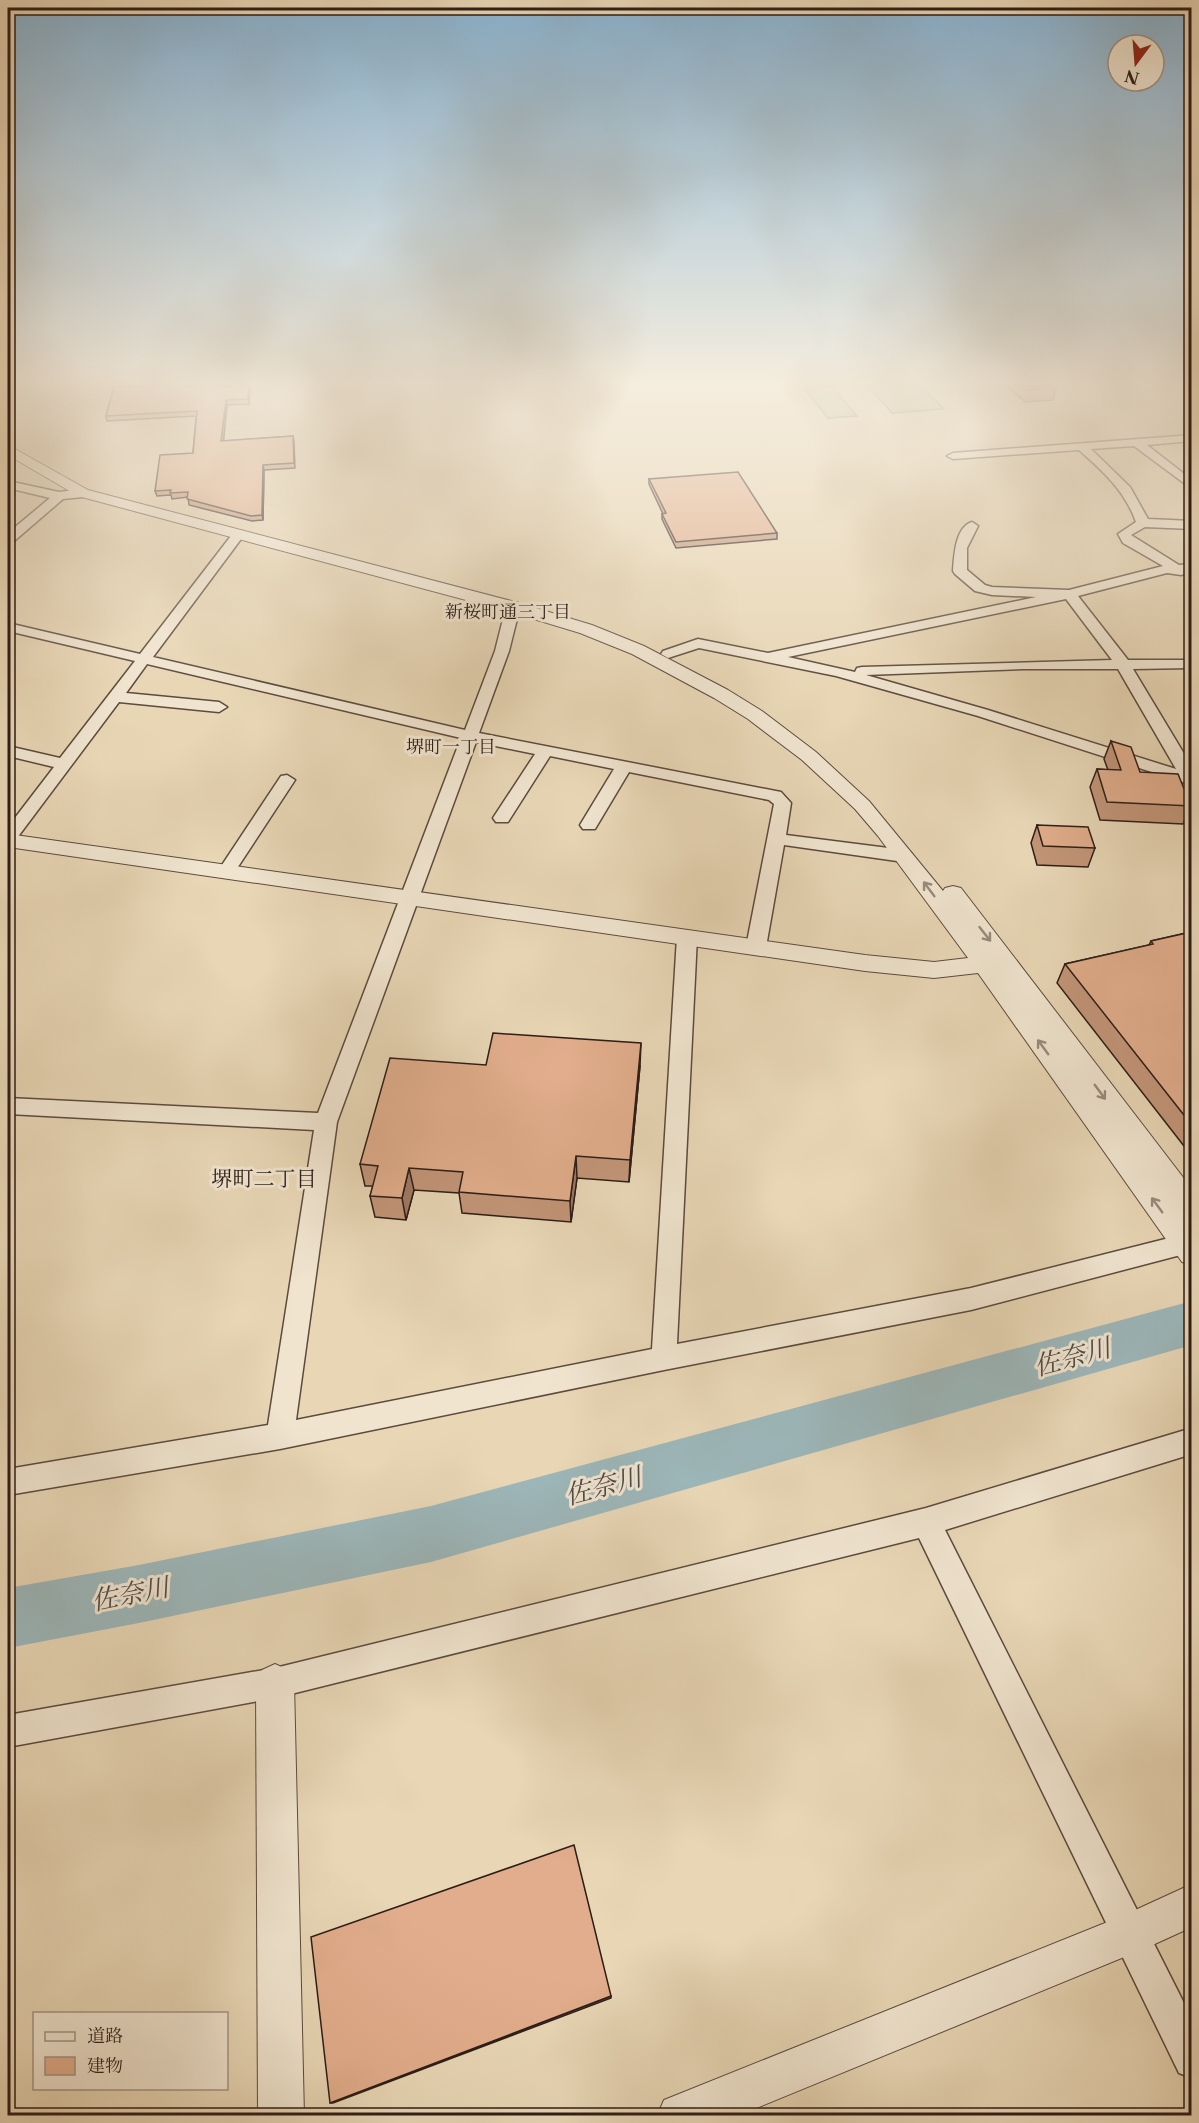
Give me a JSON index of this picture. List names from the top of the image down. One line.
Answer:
{"districts":["新桜町通三丁目","堺町一丁目","堺町二丁目"],"water":["佐奈川"],"legend":["道路","建物"],"north":"bottom"}
